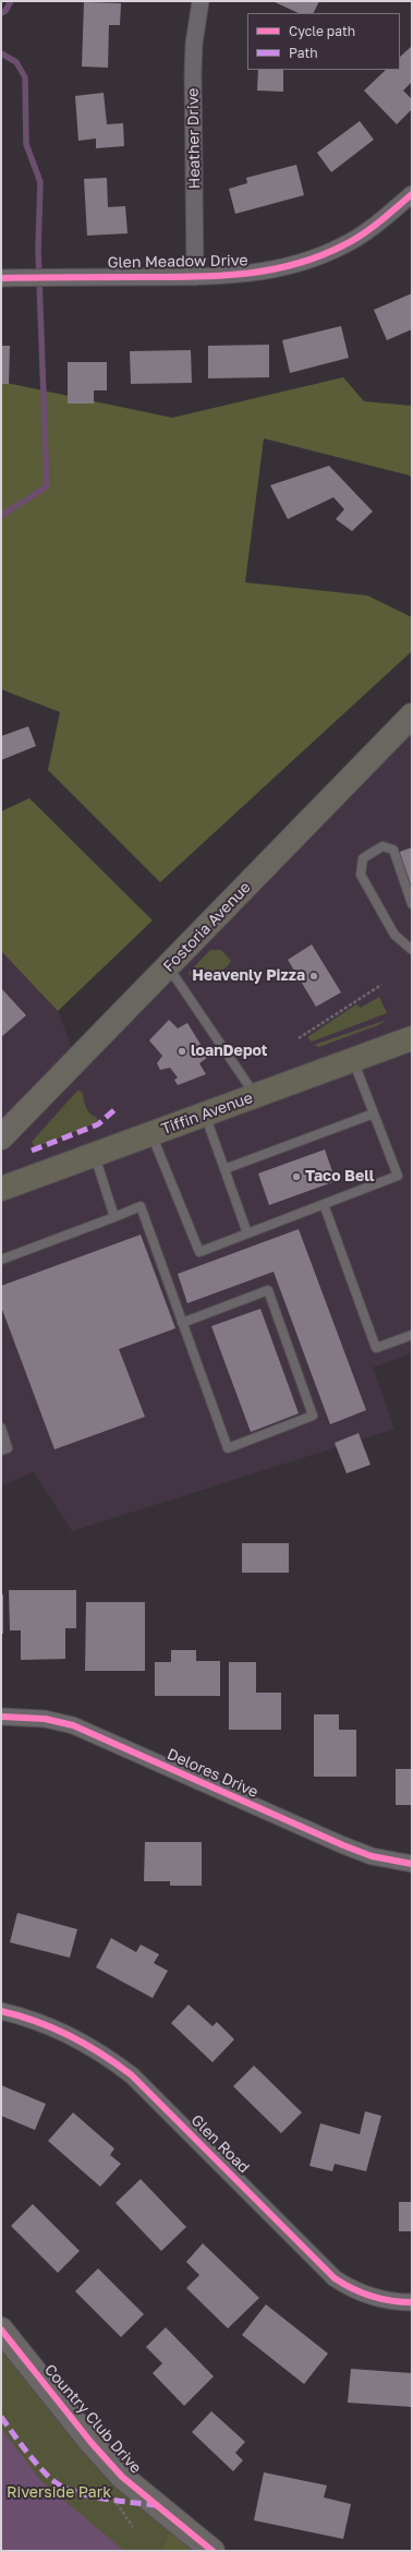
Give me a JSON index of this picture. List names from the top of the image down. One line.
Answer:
{"streets":{"highway":["Tiffin Avenue"],"main road":["Fostoria Avenue"],"street":["Heather Drive","Glen Meadow Drive","Delores Drive","Glen Road","Country Club Drive"]},"crossings":[["Heather Drive","Glen Meadow Drive"]],"parks":["Riverside Park"],"places":["Heavenly Pizza","loanDepot","Taco Bell"],"legend":["Cycle path","Path"]}
